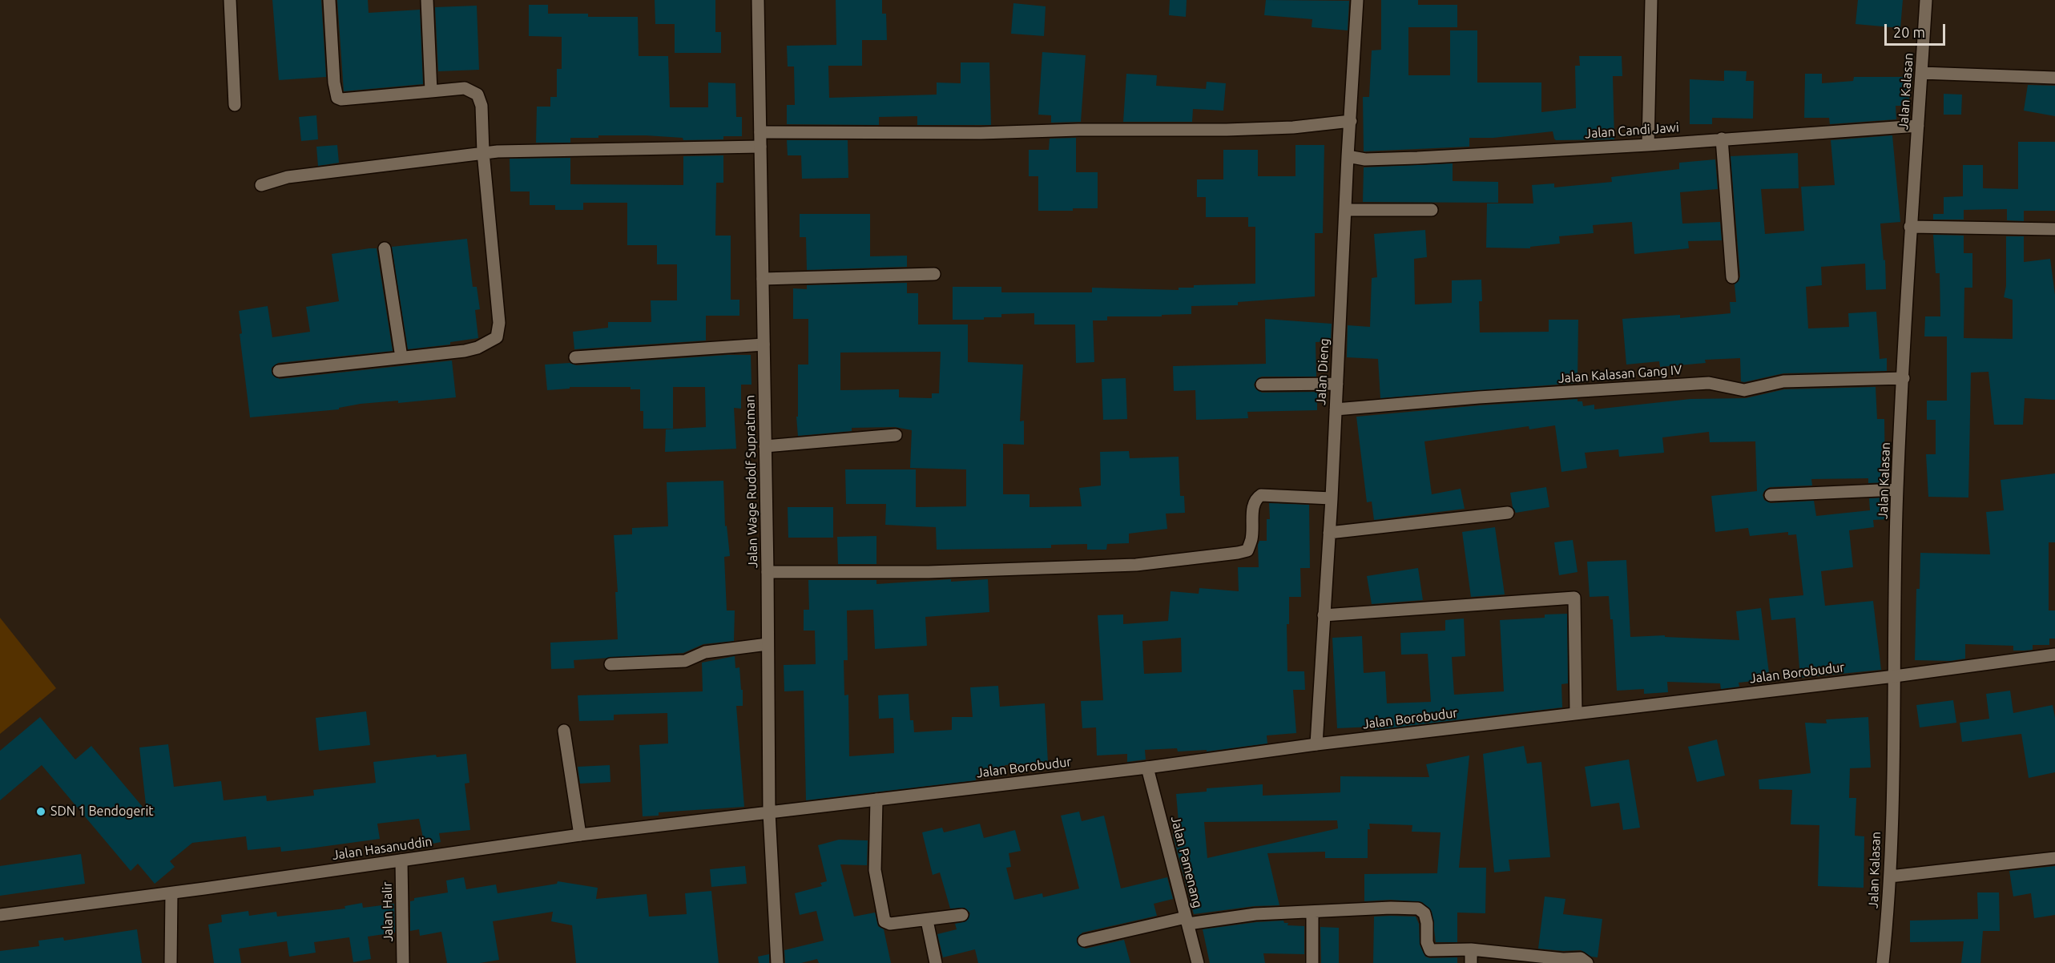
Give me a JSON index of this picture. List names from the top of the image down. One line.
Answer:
{"streets":{"street":["Jalan Kalasan","Jalan Candi Jawi","Jalan Dieng","Jalan Kalasan Gang IV","Jalan Wage Rudolf Supratman","Jalan Borobudur","Jalan Hasanuddin","Jalan Pamenang","Jalan Halir"]},"crossings":[["Jalan Kalasan","Jalan Candi Jawi"],["Jalan Kalasan","Jalan Kalasan Gang IV"],["Jalan Kalasan","Jalan Borobudur"],["Jalan Candi Jawi","Jalan Dieng"],["Jalan Dieng","Jalan Kalasan Gang IV"],["Jalan Dieng","Jalan Borobudur"],["Jalan Wage Rudolf Supratman","Jalan Borobudur"],["Jalan Wage Rudolf Supratman","Jalan Hasanuddin"],["Jalan Borobudur","Jalan Hasanuddin"],["Jalan Borobudur","Jalan Pamenang"],["Jalan Hasanuddin","Jalan Halir"]],"places":["SDN 1 Bendogerit"],"scale_bar":"20 m"}
